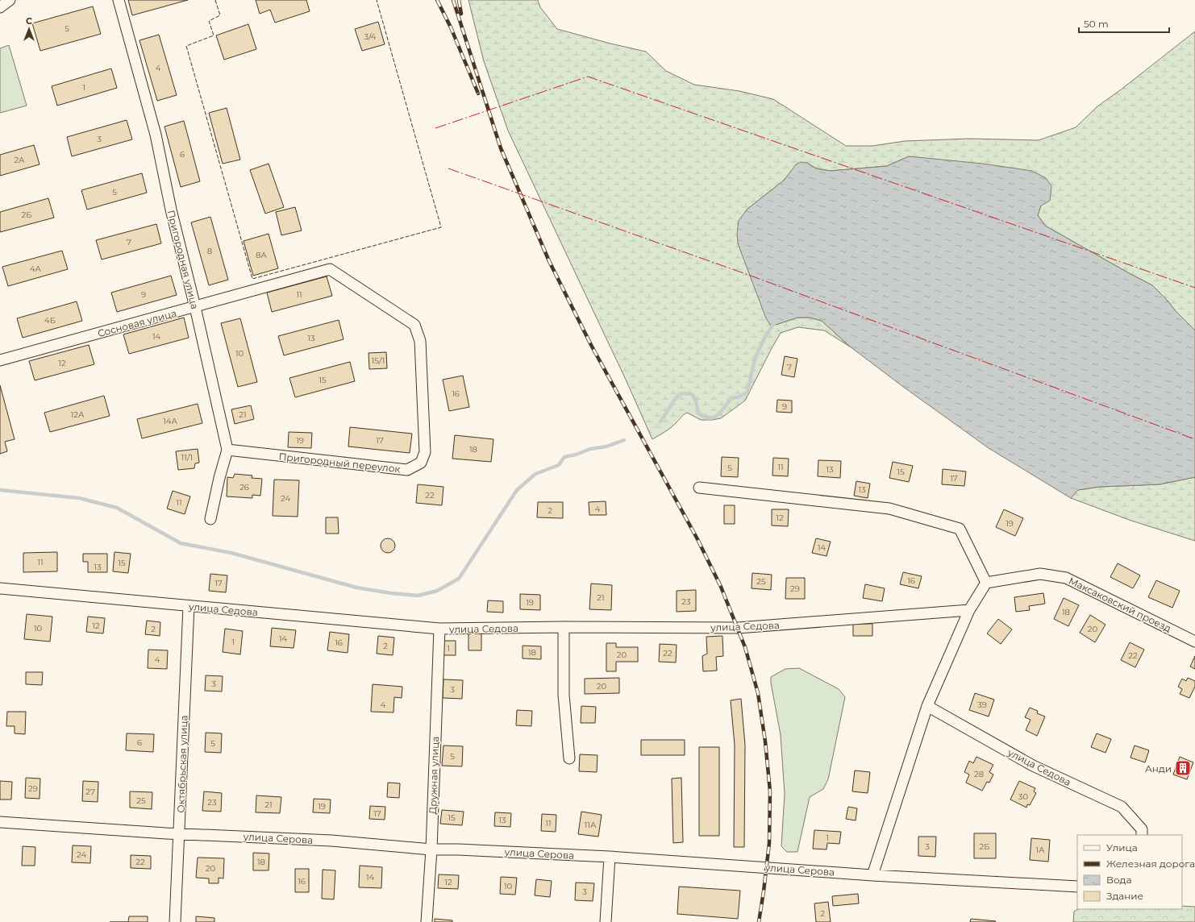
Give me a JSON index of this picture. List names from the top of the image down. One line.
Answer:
{"streets":{"street":["Пригородная улица","Сосновая улица","Пригородный переулок","Максаковский проезд","улица Седова","Октябрьская улица","Дружная улица","улица Серова"]},"crossings":[["Пригородная улица","Сосновая улица"],["Пригородная улица","Пригородный переулок"],["Сосновая улица","Пригородный переулок"],["улица Седова","Октябрьская улица"],["улица Седова","Дружная улица"],["Октябрьская улица","улица Серова"],["Дружная улица","улица Серова"]],"places":{"building":["Анди"]},"house_numbers":["5","3/4","4","1","3","6","2А","5","2Б","7","8","8А","4А","9","11","4Б","14","13","10","15/1","12","7","15","16","9","12А","21","14А","19","17","18","11/1","11","5","13","15","17","26","13","22","24","11","4","2","12","19","14","11","15","13","16","25","17","29","21","23","19","18","12","10","2","20","14","1","16","2","1","18","22","20","22","4","3","20","3","4","39","6","5","5","28","29","27","30","25","23","21","19","17","15","13","11","11А","1","3","2Б","1А","24","22","18","20","14","16","12","10","3","2"],"legend":["Улица","Железная дорога","Вода","Здание"],"scale_bar":"50 m","north":"top"}
